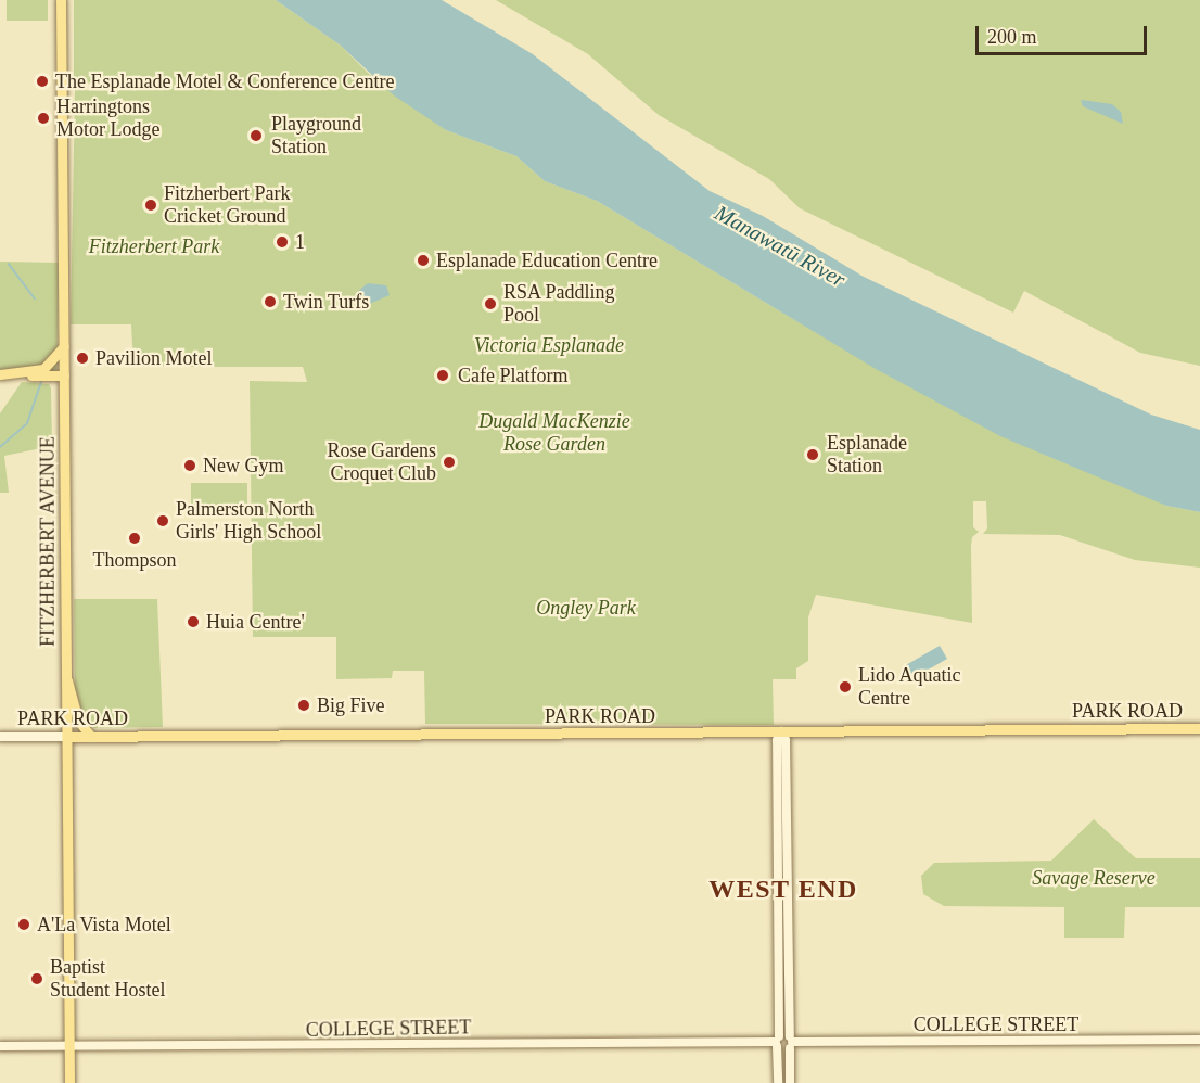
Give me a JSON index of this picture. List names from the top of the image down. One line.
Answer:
{"streets":{"main road":["FITZHERBERT AVENUE","PARK ROAD"],"street":["COLLEGE STREET"]},"crossings":[["FITZHERBERT AVENUE","PARK ROAD"],["FITZHERBERT AVENUE","COLLEGE STREET"]],"districts":["WEST END"],"water":["Manawatū River"],"parks":["Fitzherbert Park","Victoria Esplanade","Dugald MacKenzie Rose Garden","Ongley Park","Savage Reserve"],"places":["The Esplanade Motel & Conference Centre","Harringtons Motor Lodge","Playground Station","Fitzherbert Park Cricket Ground","1","Esplanade Education Centre","Twin Turfs","RSA Paddling Pool","Pavilion Motel","Cafe Platform","Esplanade Station","Rose Gardens Croquet Club","New Gym","Palmerston North Girls' High School","Thompson","Huia Centre'","Lido Aquatic Centre","Big Five","A'La Vista Motel","Baptist Student Hostel"],"scale_bar":"200 m"}
